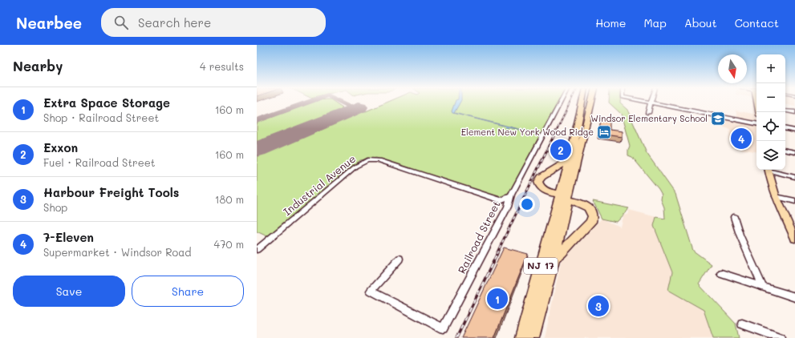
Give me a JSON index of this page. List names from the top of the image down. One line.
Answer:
{"streets":{"highway":["NJ 17"],"street":["Industrial Avenue","Railroad Street"]},"crossings":[["Industrial Avenue","Railroad Street"]],"places":{"school or university":["Windsor Elementary School"],"hotel":["Element New York Wood Ridge"]},"north":"bottom","page":{"header":"Nearbee","search":"Search here","nav":["Home","Map","About","Contact"],"heading":["Nearby","4 results"],"map_buttons":["+","−"],"list":[{"mark":"1","name":"Extra Space Storage","note":"Shop · Railroad Street","value":"160 m"},{"mark":"2","name":"Exxon","note":"Fuel · Railroad Street","value":"160 m"},{"mark":"3","name":"Harbour Freight Tools","note":"Shop","value":"180 m"},{"mark":"4","name":"7-Eleven","note":"Supermarket · Windsor Road","value":"470 m"}],"pins":["4","2","1","3"],"buttons":["Save","Share"]}}
